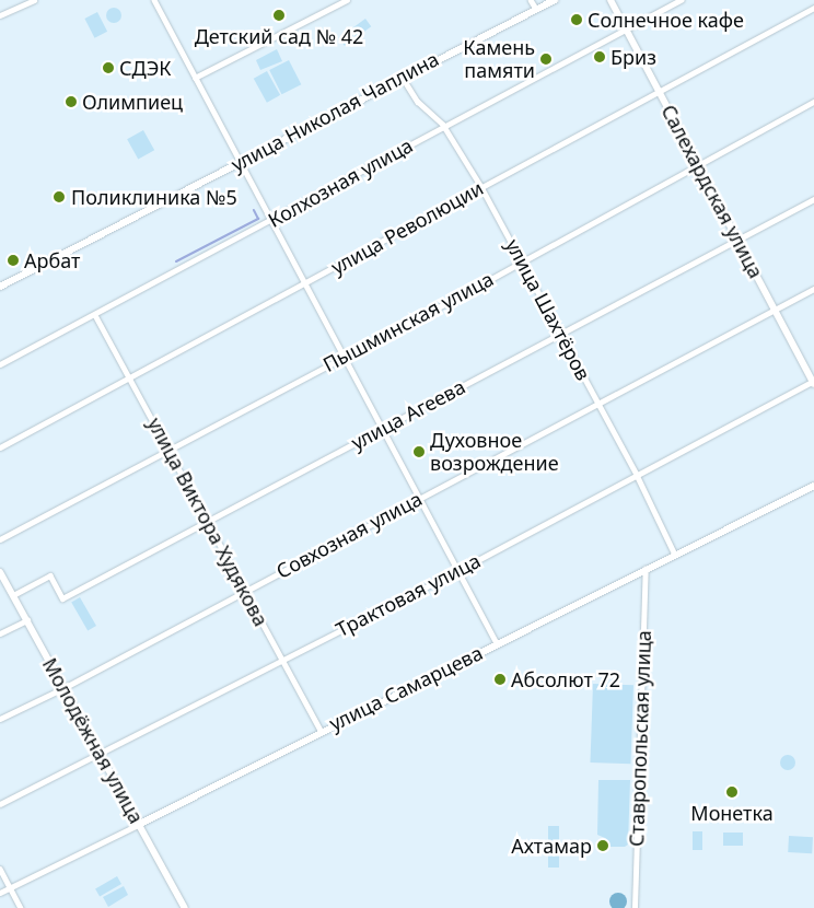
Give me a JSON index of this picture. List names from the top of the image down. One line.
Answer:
{"streets":{"street":["улица Николая Чаплина","Колхозная улица","Салехардская улица","улица Революции","улица Шахтёров","Пышминская улица","улица Агеева","улица Виктора Худякова","Совхозная улица","Трактовая улица","улица Самарцева","Ставропольская улица","Молодёжная улица"]},"crossings":[["улица Николая Чаплина","улица Шахтёров"],["Колхозная улица","Салехардская улица"],["Колхозная улица","улица Шахтёров"],["Колхозная улица","улица Виктора Худякова"],["Салехардская улица","улица Революции"],["Салехардская улица","Пышминская улица"],["Салехардская улица","улица Агеева"],["Салехардская улица","Совхозная улица"],["Салехардская улица","Трактовая улица"],["улица Революции","улица Шахтёров"],["улица Революции","улица Виктора Худякова"],["улица Шахтёров","Пышминская улица"],["улица Шахтёров","улица Агеева"],["улица Шахтёров","Совхозная улица"],["улица Шахтёров","Трактовая улица"],["улица Шахтёров","улица Самарцева"],["Пышминская улица","улица Виктора Худякова"],["улица Агеева","улица Виктора Худякова"],["улица Агеева","Молодёжная улица"],["улица Виктора Худякова","Совхозная улица"],["улица Виктора Худякова","Трактовая улица"],["улица Виктора Худякова","улица Самарцева"],["Совхозная улица","Молодёжная улица"],["Трактовая улица","Молодёжная улица"],["улица Самарцева","Ставропольская улица"],["улица Самарцева","Молодёжная улица"]],"places":["Детский сад № 42","Солнечное кафе","Бриз","Камень памяти","СДЭК","Олимпиец","Поликлиника №5","Арбат","Духовное возрождение","Абсолют 72","Монетка","Ахтамар"]}
